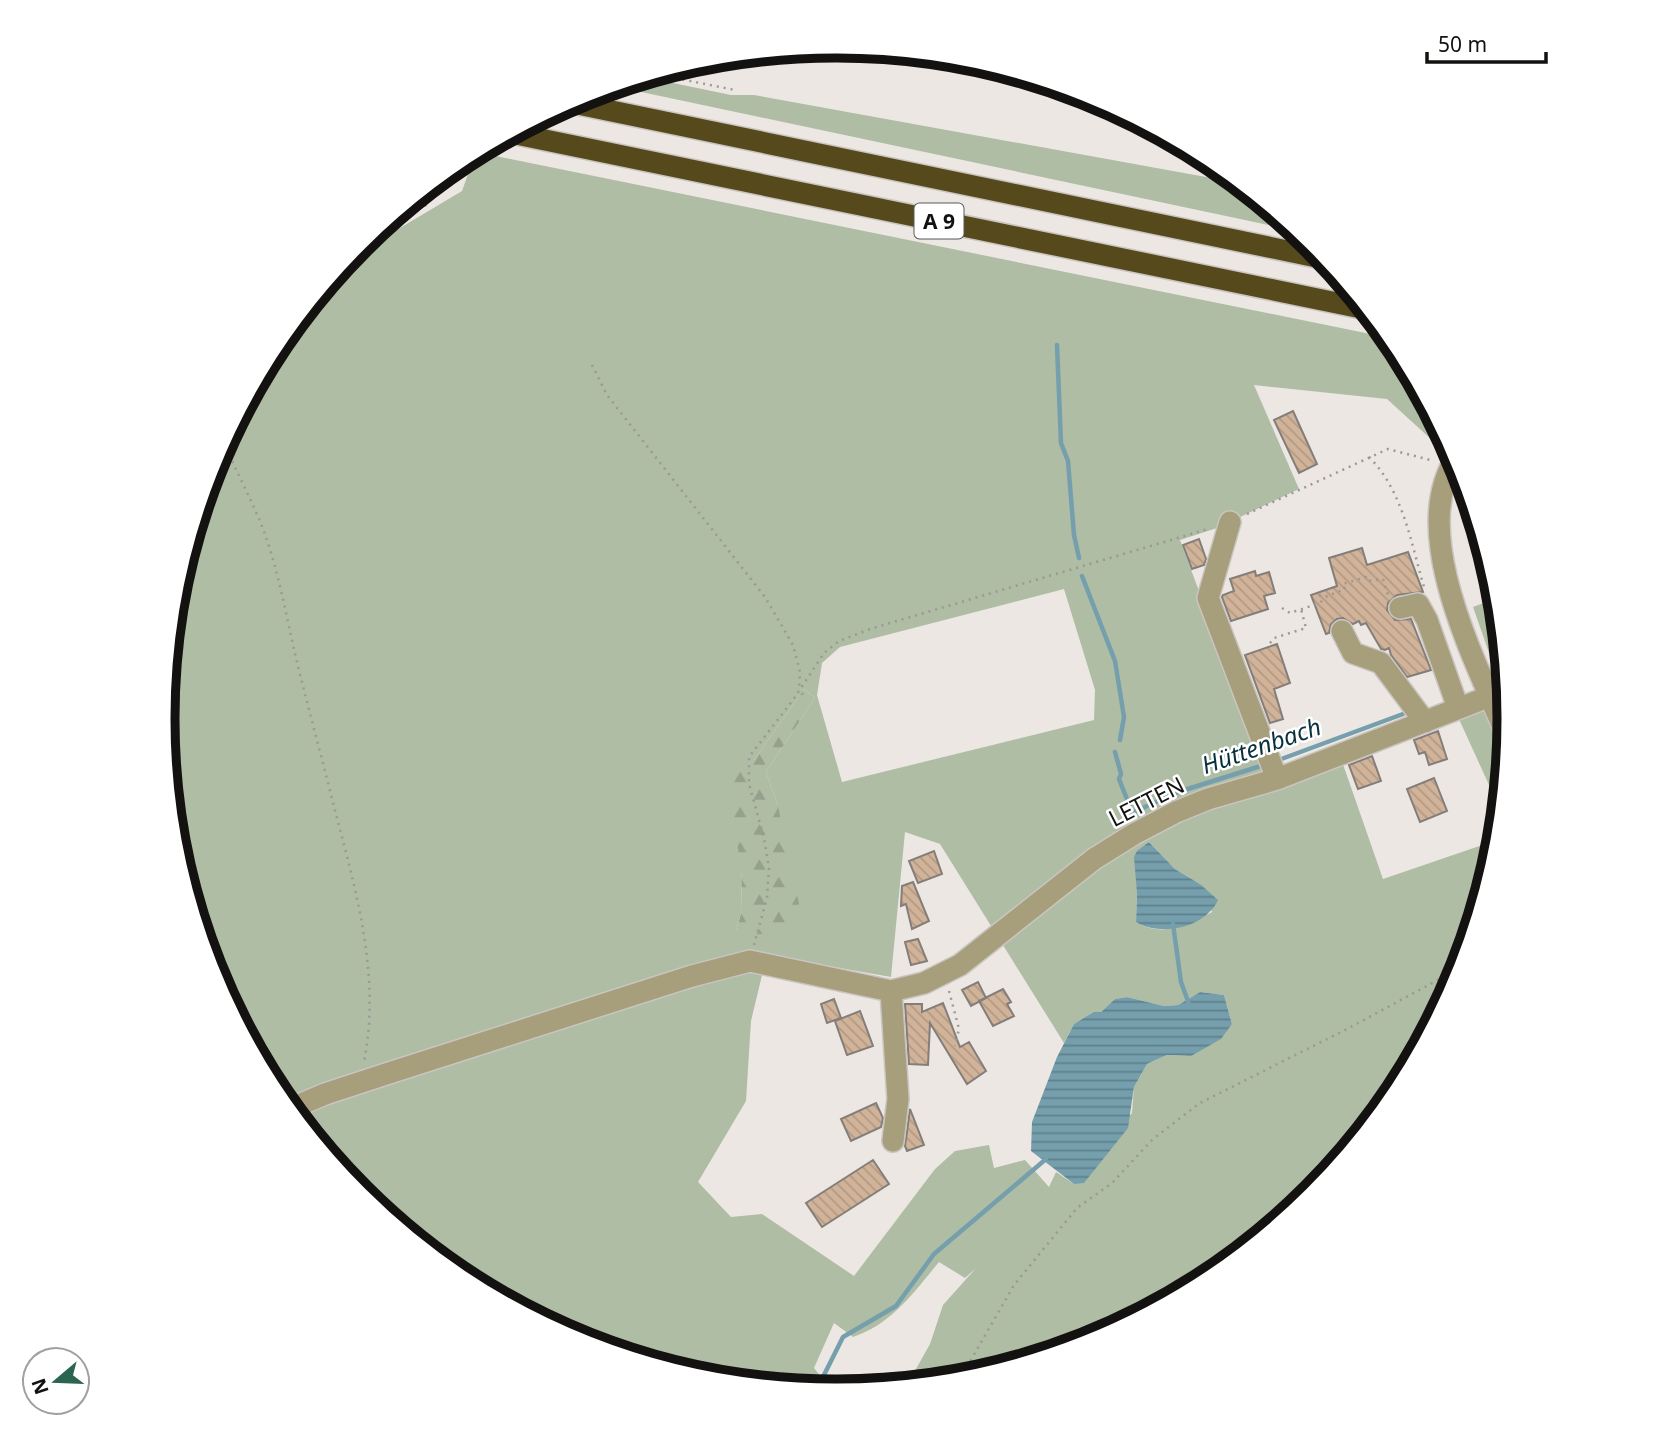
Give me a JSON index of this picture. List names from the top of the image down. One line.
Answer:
{"streets":{"highway":["A 9"],"street":["LETTEN"]},"water":["Hüttenbach"],"scale_bar":"50 m","north":"left"}
